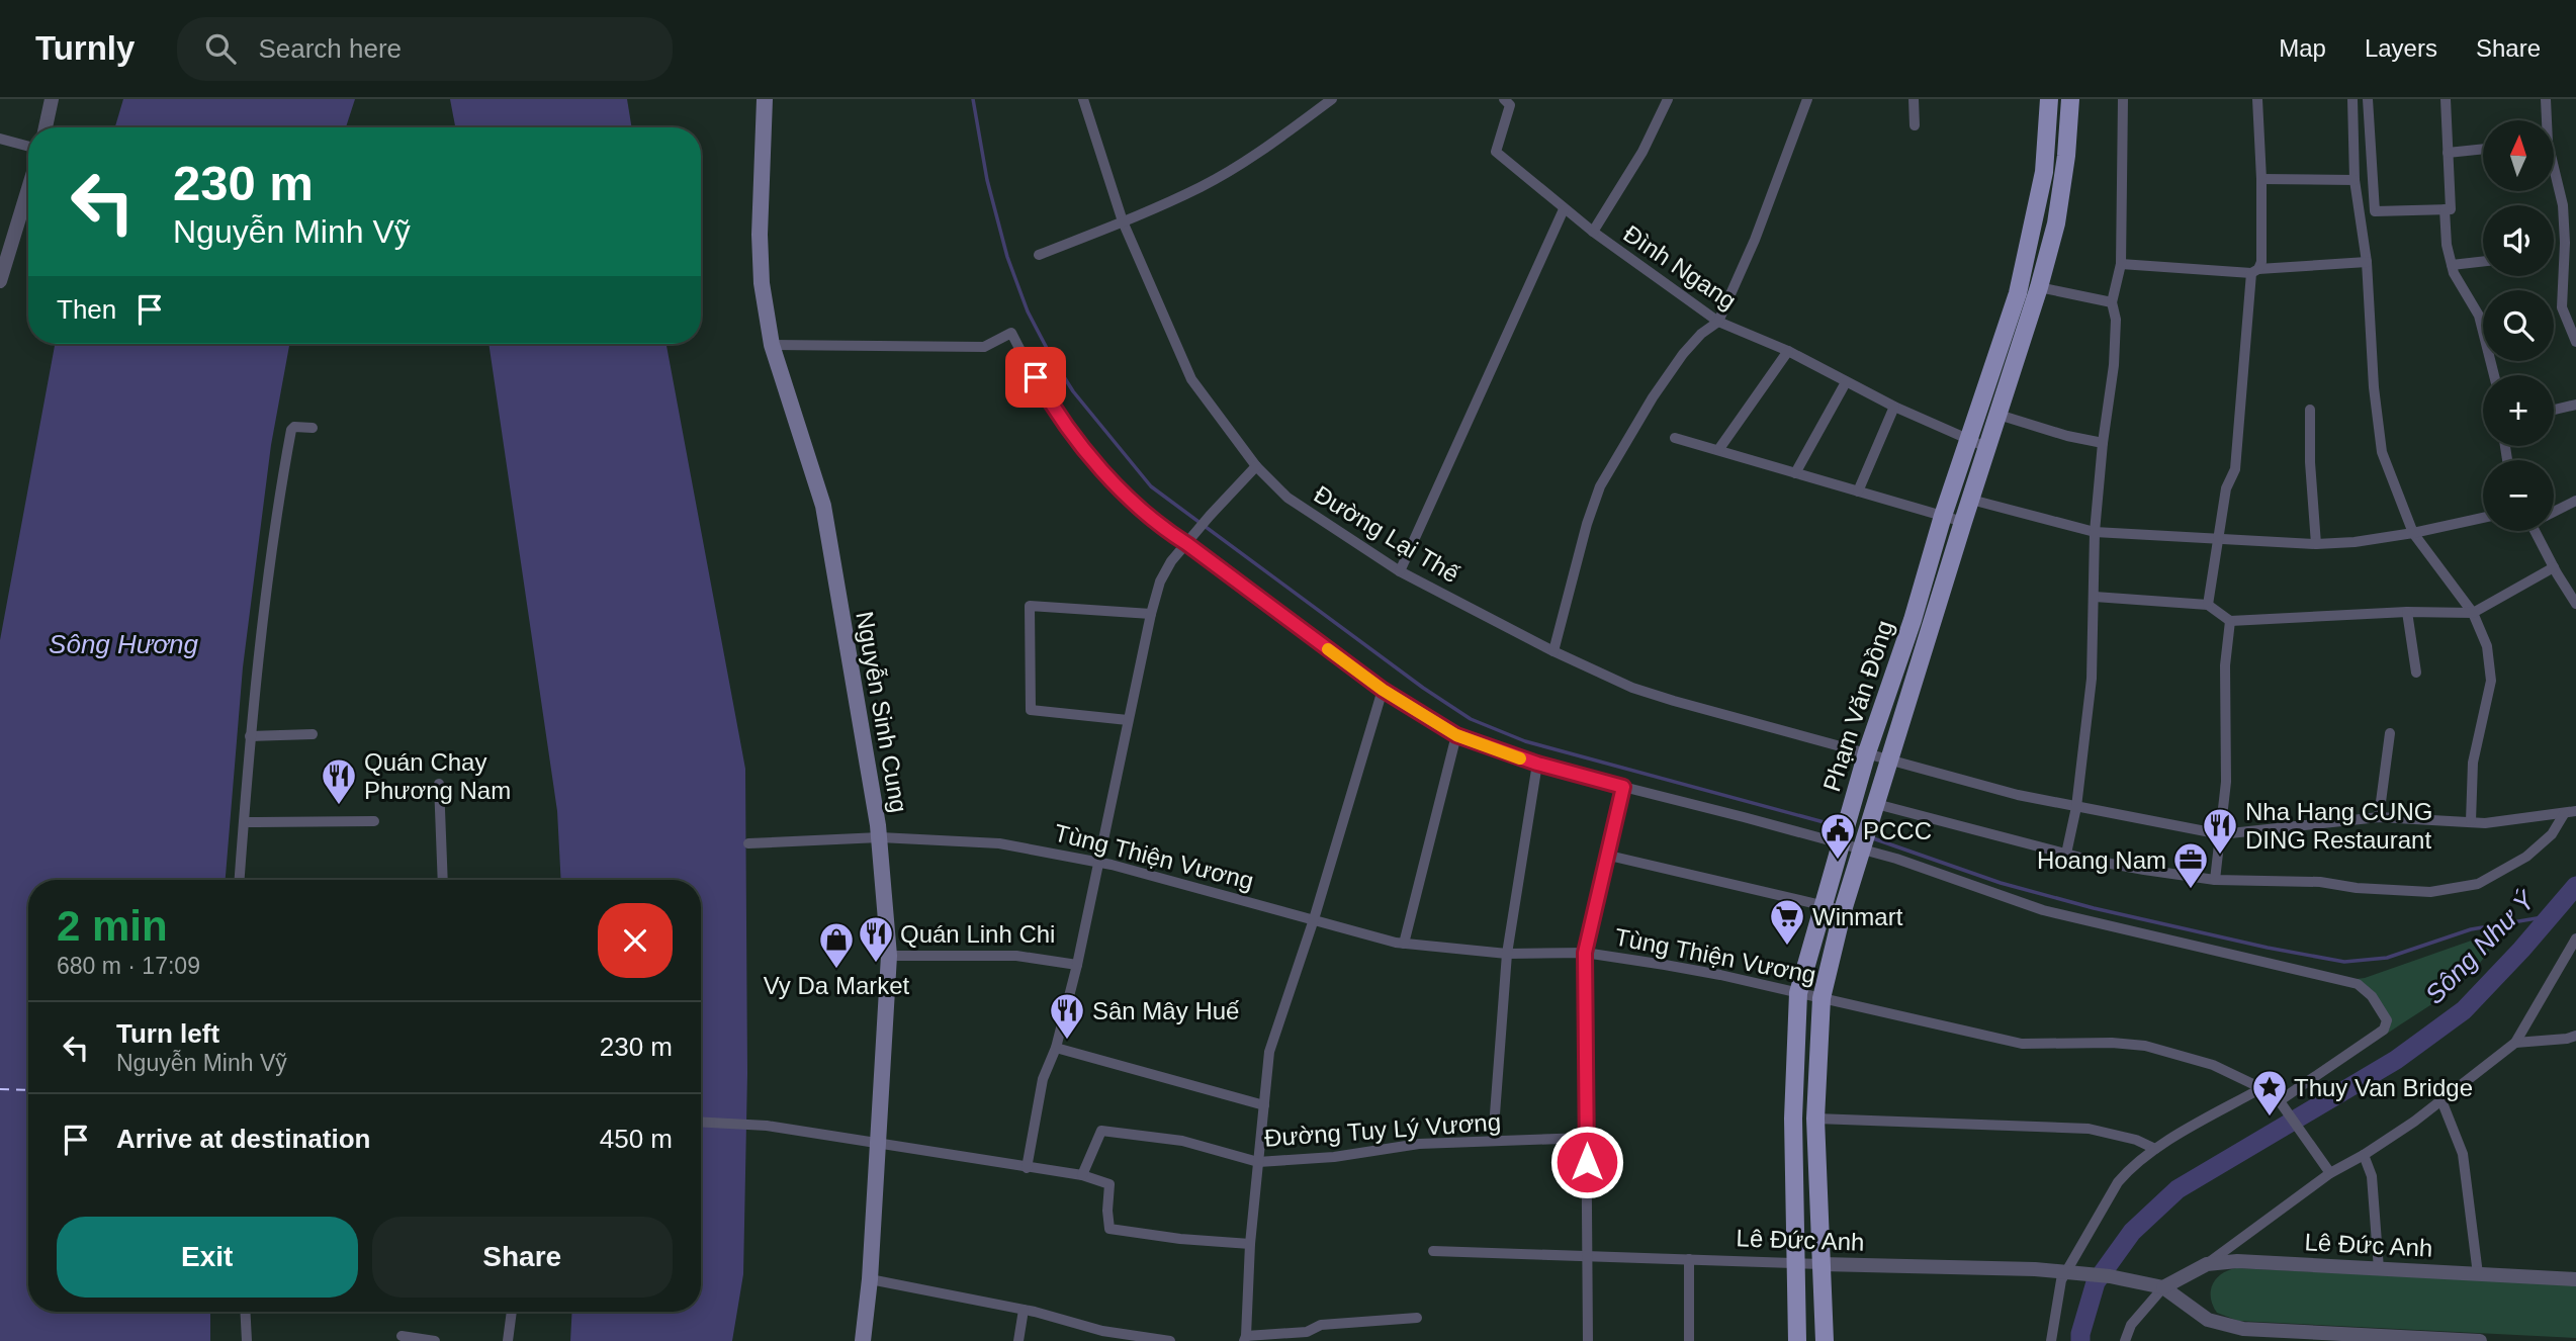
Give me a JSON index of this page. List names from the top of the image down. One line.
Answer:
{"streets":{"main road":["Phạm Văn Đồng","Nguyễn Sinh Cung"],"street":["Đình Ngang","Đường Lại Thế","Tùng Thiện Vương","Đường Tuy Lý Vương","Lê Đức Anh"]},"crossings":[["Đình Ngang","Phạm Văn Đồng"],["Đường Lại Thế","Phạm Văn Đồng"],["Phạm Văn Đồng","Tùng Thiện Vương"],["Phạm Văn Đồng","Lê Đức Anh"],["Nguyễn Sinh Cung","Tùng Thiện Vương"]],"water":["Sông Hương","Sông Như Ý"],"places":{"restaurant":["Quán Chay Phương Nam","Nha Hang CUNG DING Restaurant","Quán Linh Chi","Sân Mây Huế"],"public building":["PCCC"],"office":["Hoang Nam"],"supermarket":["Winmart"],"shop":["Vy Da Market"],"place":["Thuy Van Bridge"]},"north":"top","page":{"header":"Turnly","search":"Search here","nav":["Map","Layers","Share"],"map_buttons":["+","−"],"turn":["230 m","Nguyễn Minh Vỹ"],"then":"Then","heading":["2 min","680 m · 17:09"],"list":[{"name":"Turn left","note":"Nguyễn Minh Vỹ","value":"230 m"},{"name":"Arrive at destination","value":"450 m"}],"buttons":["Exit","Share"]}}
